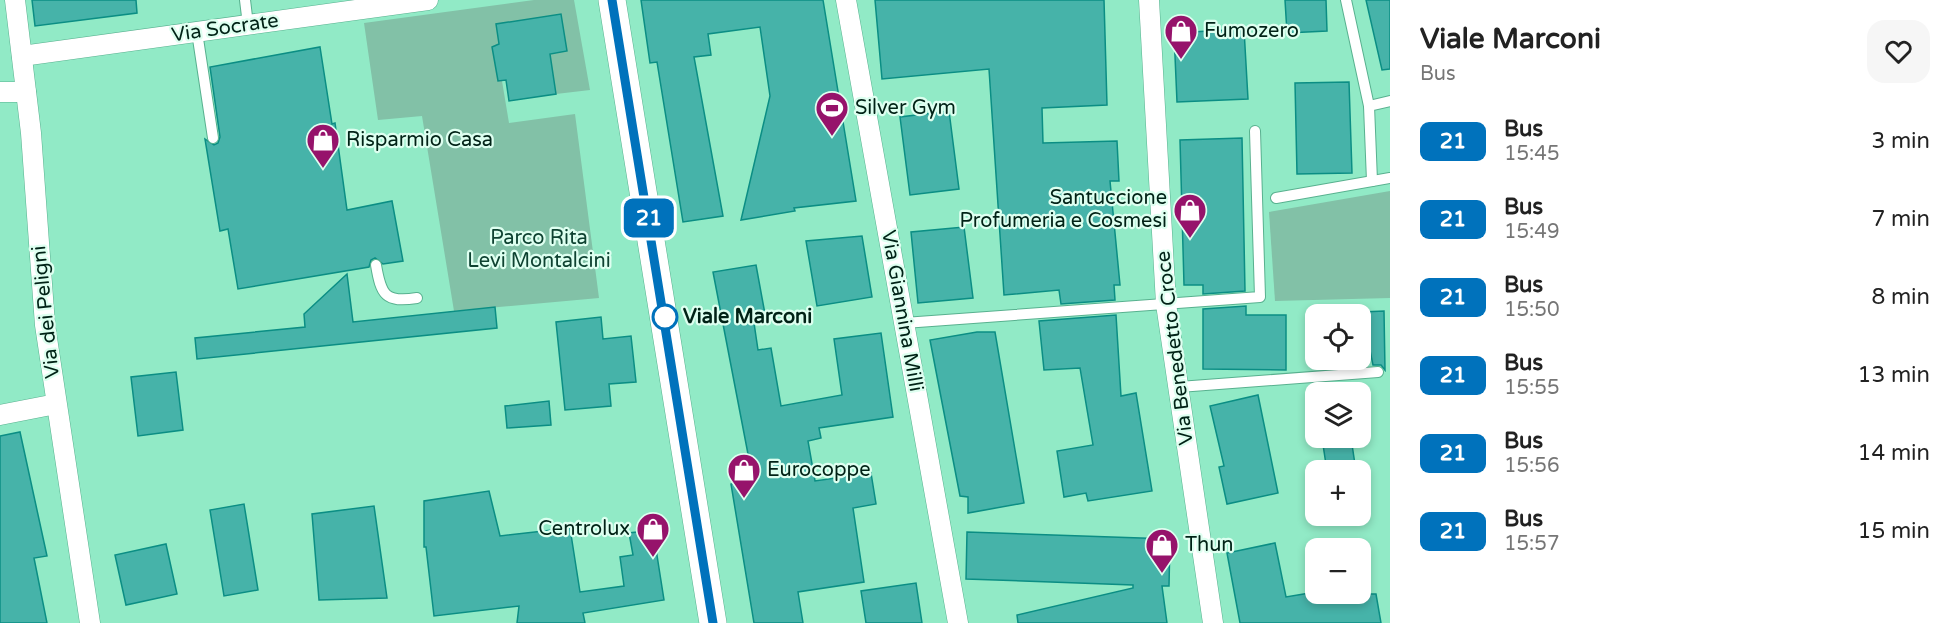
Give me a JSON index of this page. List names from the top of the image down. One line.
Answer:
{"streets":{"street":["Via Socrate","Via Giannina Milli","Via dei Peligni","Via Benedetto Croce"]},"crossings":[["Via Socrate","Via dei Peligni"]],"parks":["Parco Rita Levi Montalcini"],"places":{"shop":["Fumozero","Risparmio Casa","Santuccione Profumeria e Cosmesi","Eurocoppe","Centrolux","Thun"],"sports":["Silver Gym"],"other":["Viale Marconi"]},"lines":["bus line 21"],"page":{"on_map":"21","heading":["Viale Marconi","Bus"],"list":[{"mark":"21","name":"Bus","note":"15:45","value":"3 min"},{"mark":"21","name":"Bus","note":"15:49","value":"7 min"},{"mark":"21","name":"Bus","note":"15:50","value":"8 min"},{"mark":"21","name":"Bus","note":"15:55","value":"13 min"},{"mark":"21","name":"Bus","note":"15:56","value":"14 min"},{"mark":"21","name":"Bus","note":"15:57","value":"15 min"}],"map_buttons":["+","−"]}}
